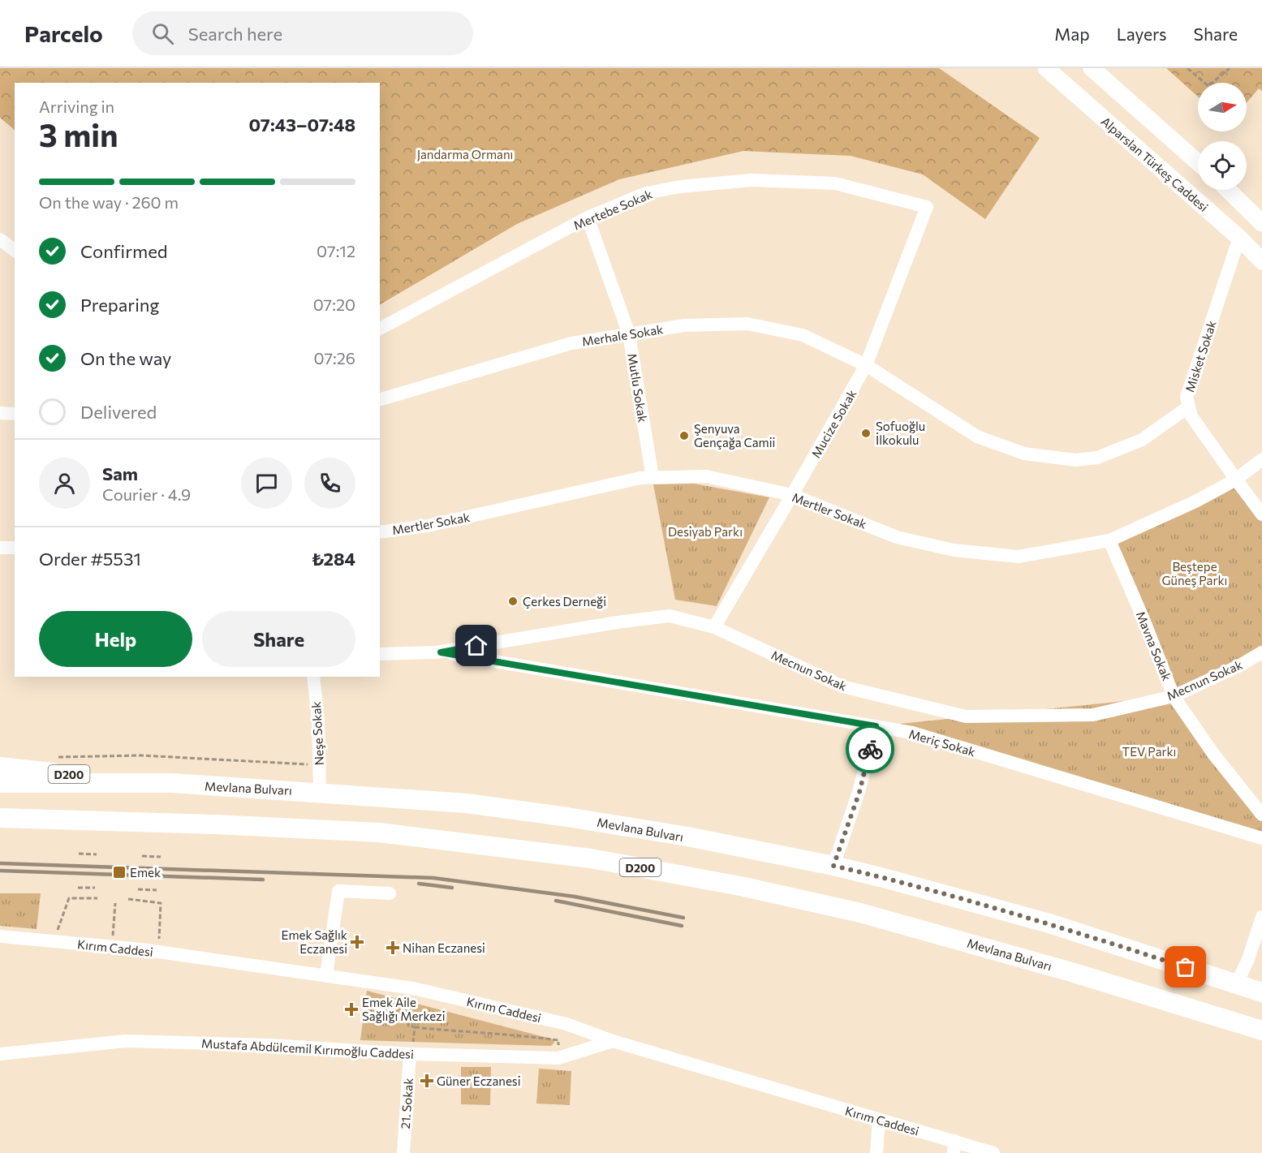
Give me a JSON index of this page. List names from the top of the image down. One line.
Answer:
{"streets":{"highway":["D200","Mevlana Bulvarı"],"main road":["Alparslan Türkeş Caddesi"],"street":["Mertebe Sokak","Merhale Sokak","Misket Sokak","Mutlu Sokak","Mucize Sokak","Mertler Sokak","Mavna Sokak","Mecnun Sokak","Neşe Sokak","Meriç Sokak","Kırım Caddesi","Mustafa Abdülcemil Kırımoğlu Caddesi","21. Sokak"]},"crossings":[["Alparslan Türkeş Caddesi","Misket Sokak"],["Mertebe Sokak","Mutlu Sokak"],["Mertebe Sokak","Mucize Sokak"],["Merhale Sokak","Misket Sokak"],["Merhale Sokak","Mutlu Sokak"],["Merhale Sokak","Mucize Sokak"],["Misket Sokak","Mertler Sokak"],["Mutlu Sokak","Mertler Sokak"],["Mucize Sokak","Mertler Sokak"],["Mucize Sokak","Mecnun Sokak"],["Mertler Sokak","Mavna Sokak"],["Mavna Sokak","Mecnun Sokak"],["Mecnun Sokak","Meriç Sokak"],["Neşe Sokak","Mevlana Bulvarı"],["D200","Mevlana Bulvarı"],["Kırım Caddesi","Mustafa Abdülcemil Kırımoğlu Caddesi"],["Mustafa Abdülcemil Kırımoğlu Caddesi","21. Sokak"]],"parks":["Jandarma Ormanı","Desiyab Parkı","Beştepe Güneş Parkı","TEV Parkı"],"places":{"other":["Sofuoğlu İlkokulu","Şenyuva Gençağa Camii","Çerkes Derneği"],"transit":["Emek"],"health":["Emek Sağlık Eczanesi","Nihan Eczanesi","Emek Aile Sağlığı Merkezi","Güner Eczanesi"]},"north":"right","page":{"header":"Parcelo","search":"Search here","nav":["Map","Layers","Share"],"heading":["3 min","Arriving in","07:43–07:48"],"panel":["Sam","Courier · 4.9","Order #5531","₺284"],"bar":"On the way · 260 m","list":[["Confirmed","07:12"],["Preparing","07:20"],["On the way","07:26"],"Delivered"],"buttons":["Help","Share"]}}
